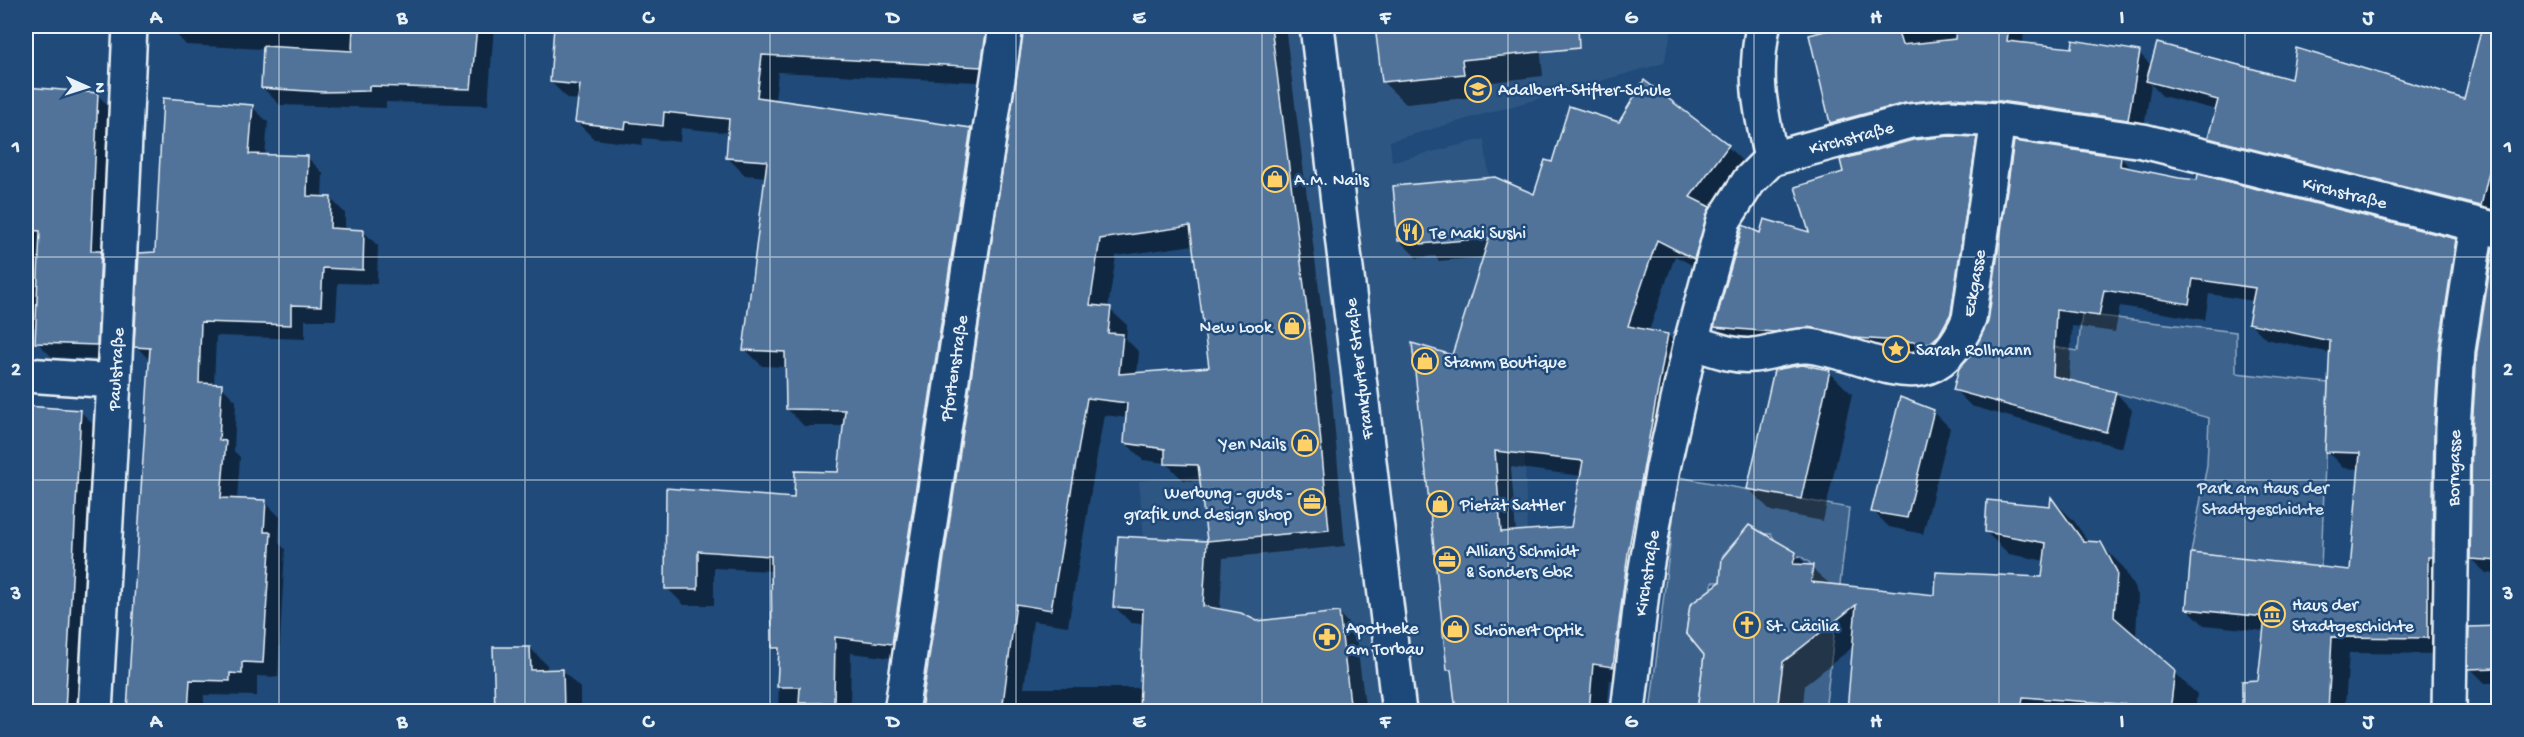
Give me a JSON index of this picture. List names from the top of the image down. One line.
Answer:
{"streets":{"street":["Kirchstraße","Eckgasse","Pfortenstraße","Paulstraße","Frankfurter Straße","Borngasse"]},"crossings":[["Kirchstraße","Eckgasse"],["Kirchstraße","Borngasse"]],"parks":["Park am Haus der Stadtgeschichte"],"places":{"school or university":["Adalbert-Stifter-Schule"],"shop":["A.M. Nails","New Look","Stamm Boutique","Yen Nails","Pietät Sattler","Schönert Optik"],"restaurant":["Te Maki Sushi"],"place":["Sarah Rollmann"],"office":["Werbung - guds - grafik und design shop","Allianz Schmidt & Sonders GbR"],"museum":["Haus der Stadtgeschichte"],"church":["St. Cäcilia"],"pharmacy":["Apotheke am Torbau"]},"north":"right","grid":{"columns":["A","B","C","D","E","F","G","H","I","J"],"rows":["1","2","3"]}}
